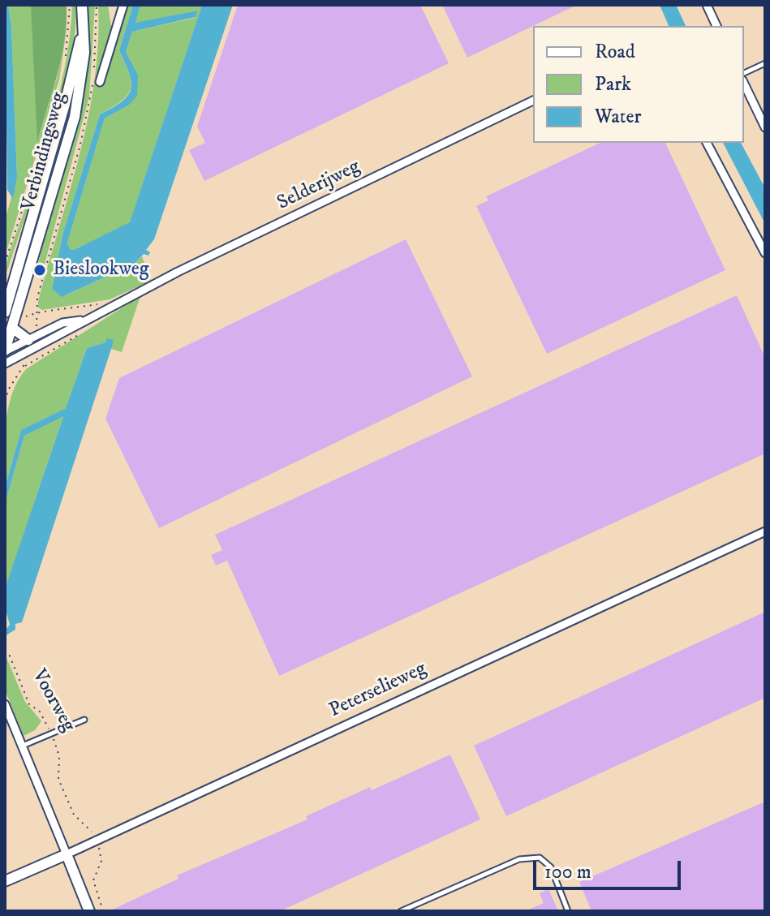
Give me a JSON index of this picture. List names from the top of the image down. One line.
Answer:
{"streets":{"street":["Verbindingsweg","Selderijweg","Peterselieweg"],"path":["Voorweg"]},"crossings":[["Verbindingsweg","Selderijweg"],["Peterselieweg","Voorweg"]],"places":["Bieslookweg"],"legend":["Road","Park","Water"],"scale_bar":"100 m"}
